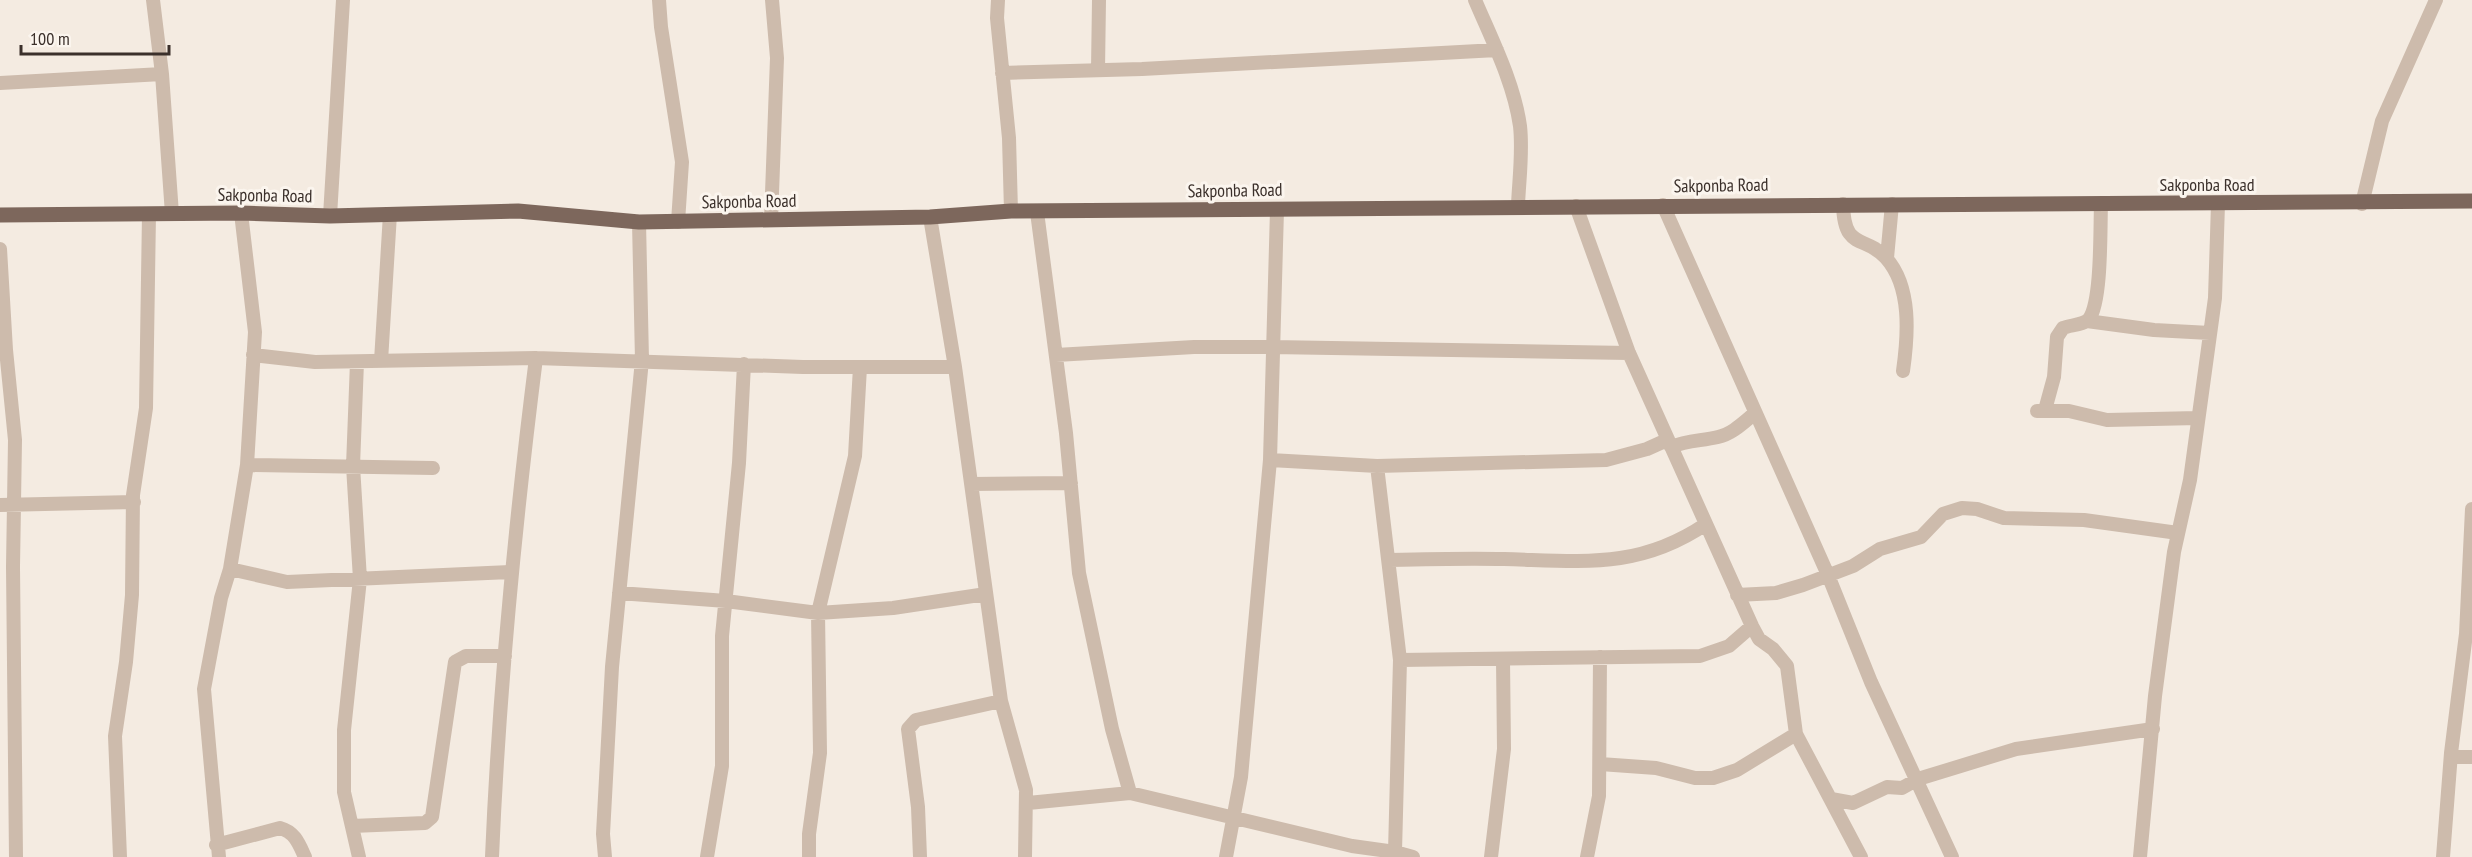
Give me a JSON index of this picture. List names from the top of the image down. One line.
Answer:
{"streets":{"main road":["Sakponba Road"]},"scale_bar":"100 m"}
